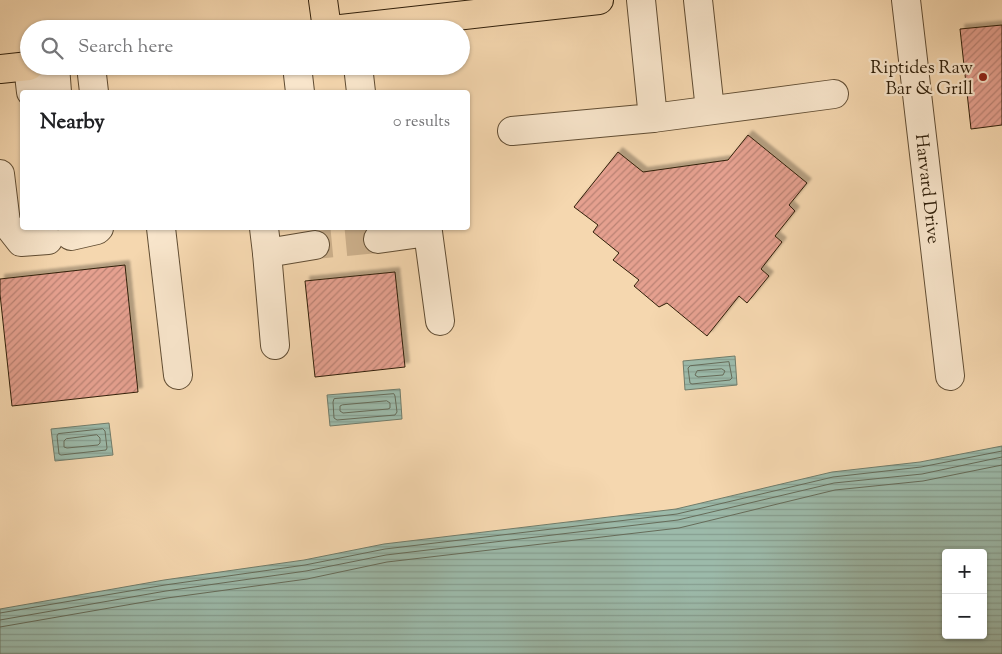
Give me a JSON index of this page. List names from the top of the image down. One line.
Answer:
{"streets":{"street":["Harvard Drive"]},"places":["Riptides Raw Bar & Grill"],"page":{"search":"Search here","heading":["Nearby","0 results"],"map_buttons":["+","−"]}}
